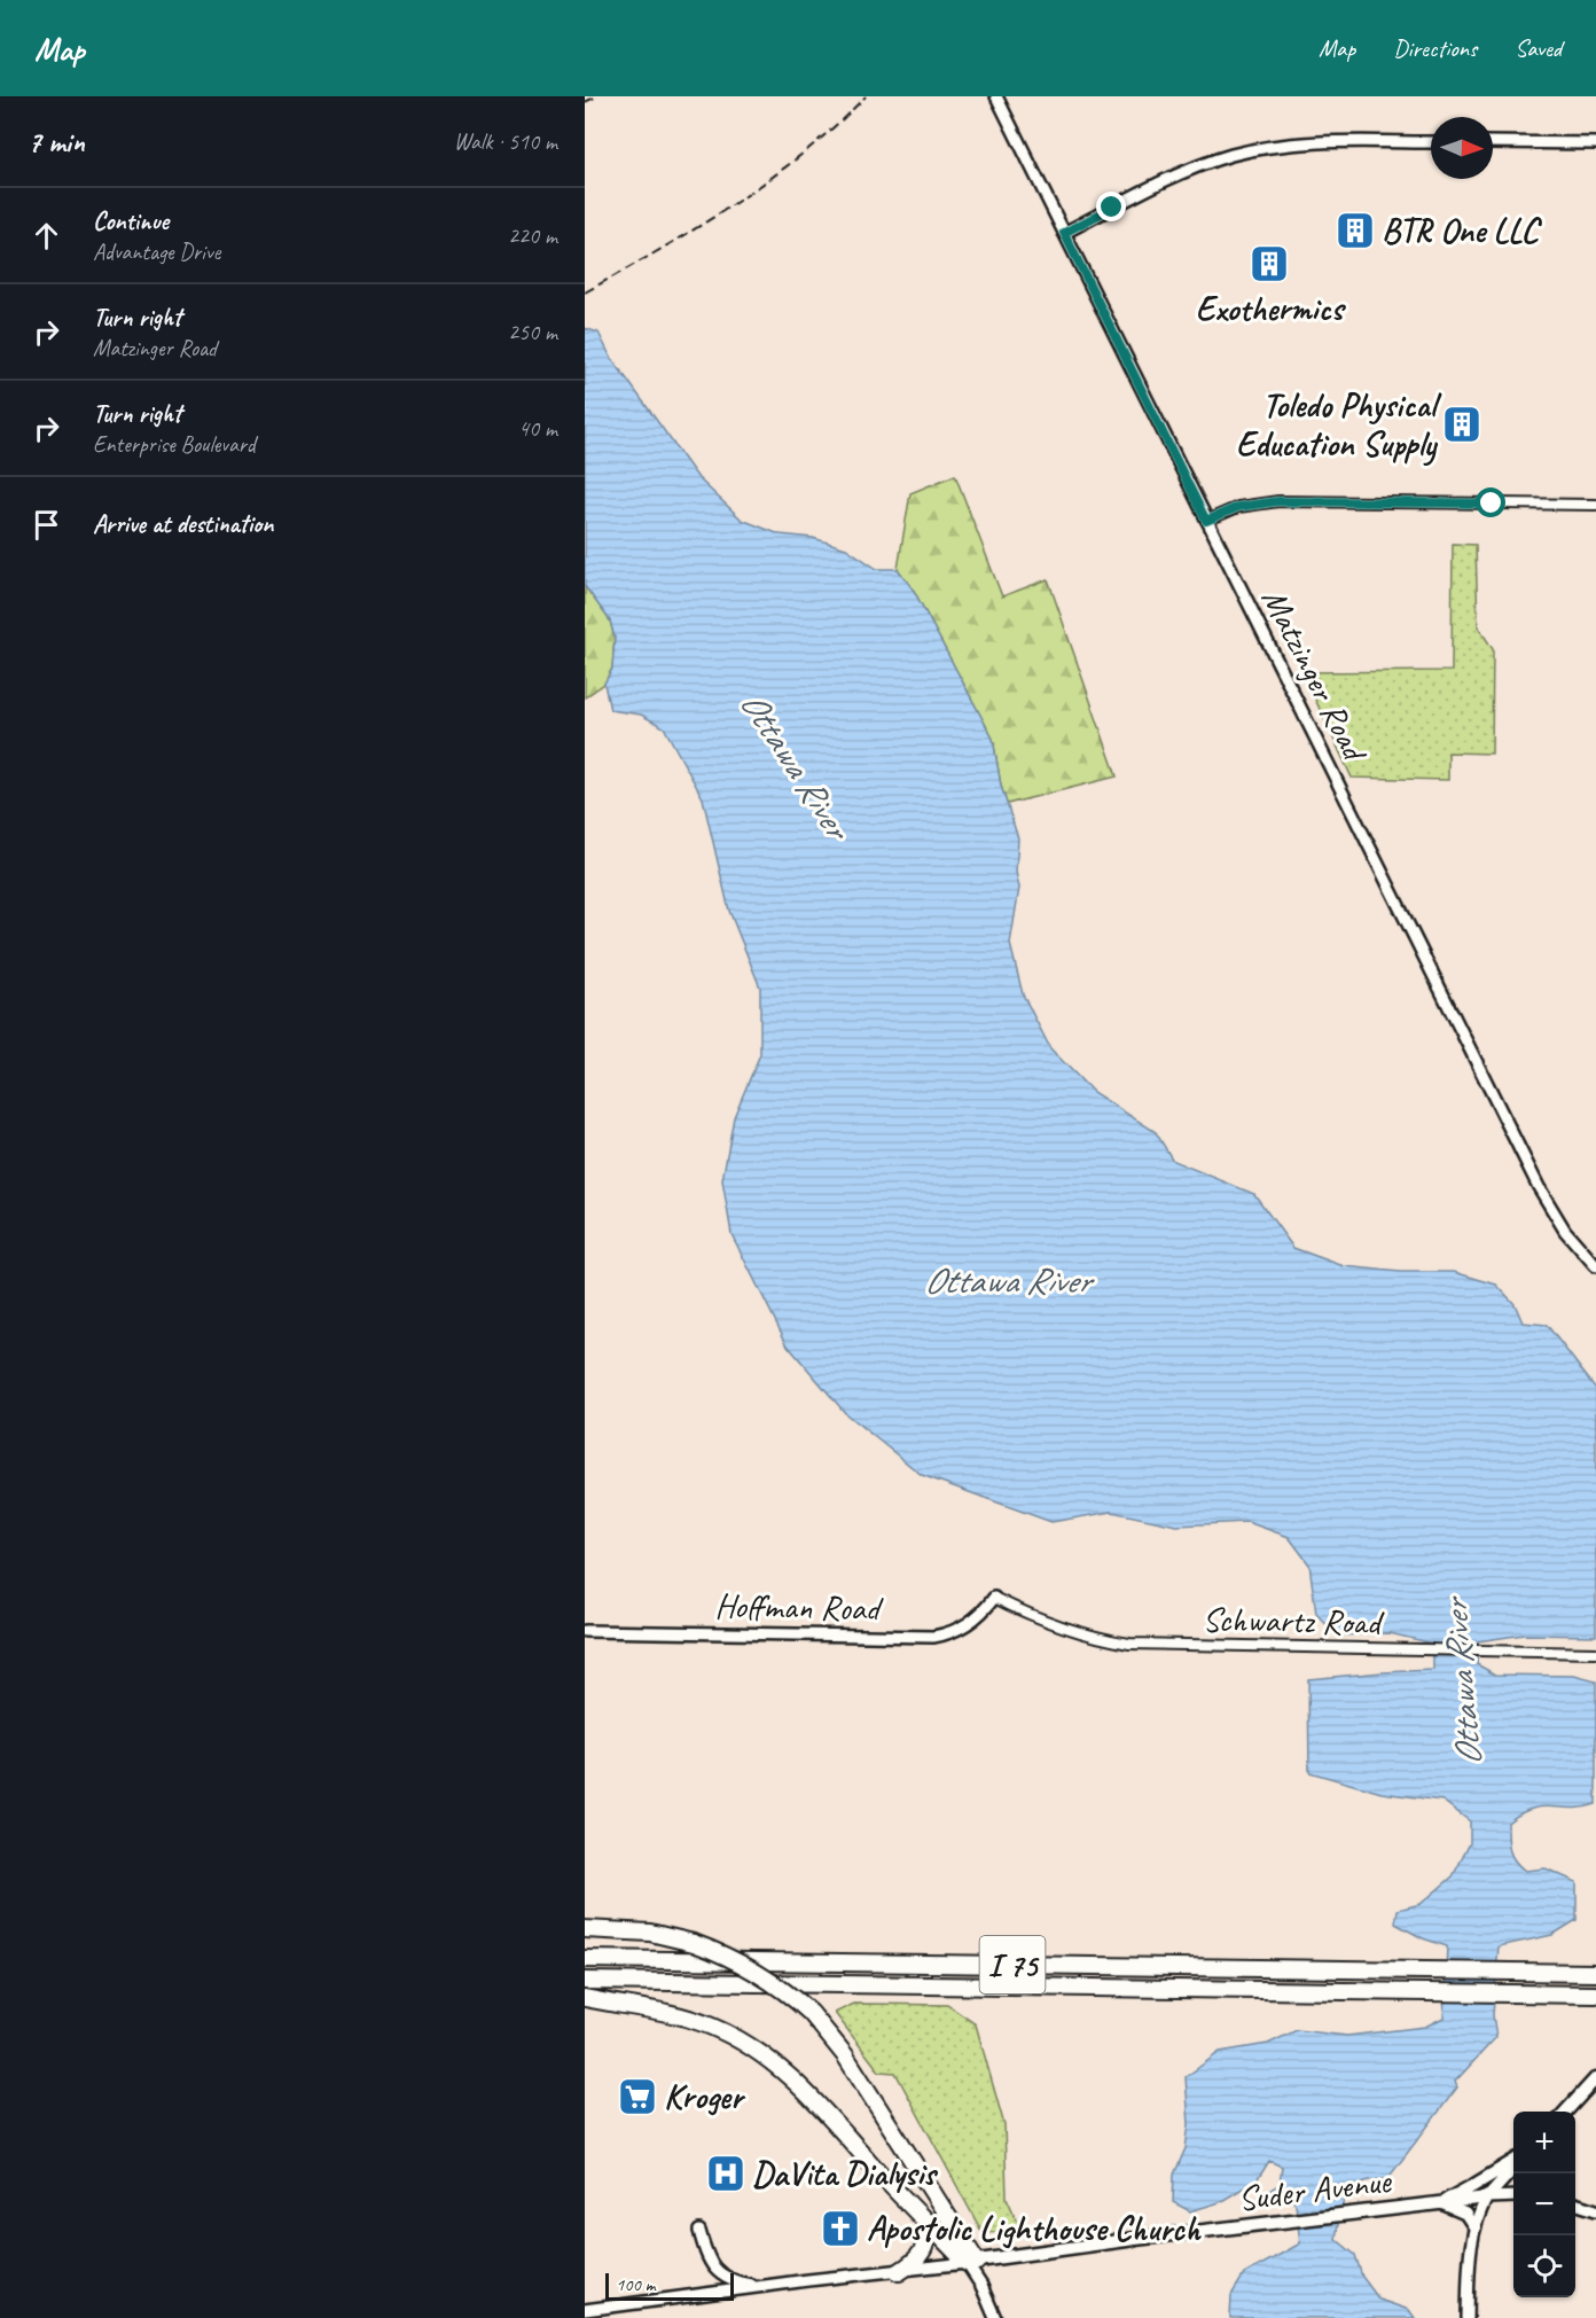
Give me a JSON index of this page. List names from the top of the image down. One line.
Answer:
{"streets":{"highway":["I 75"],"main road":["Suder Avenue"],"street":["Matzinger Road","Hoffman Road","Schwartz Road"]},"crossings":[["Hoffman Road","Schwartz Road"]],"water":["Ottawa River"],"places":{"building":["BTR One LLC","Exothermics","Toledo Physical Education Supply"],"supermarket":["Kroger"],"hospital":["DaVita Dialysis"],"church":["Apostolic Lighthouse Church"]},"scale_bar":"100 m","north":"right","page":{"header":"Map","nav":["Map","Directions","Saved"],"heading":["7 min","Walk · 510 m"],"list":[["Continue","Advantage Drive","220 m"],["Turn right","Matzinger Road","250 m"],["Turn right","Enterprise Boulevard","40 m"],"Arrive at destination"],"map_buttons":["+","−"],"scale":"100 m"}}
